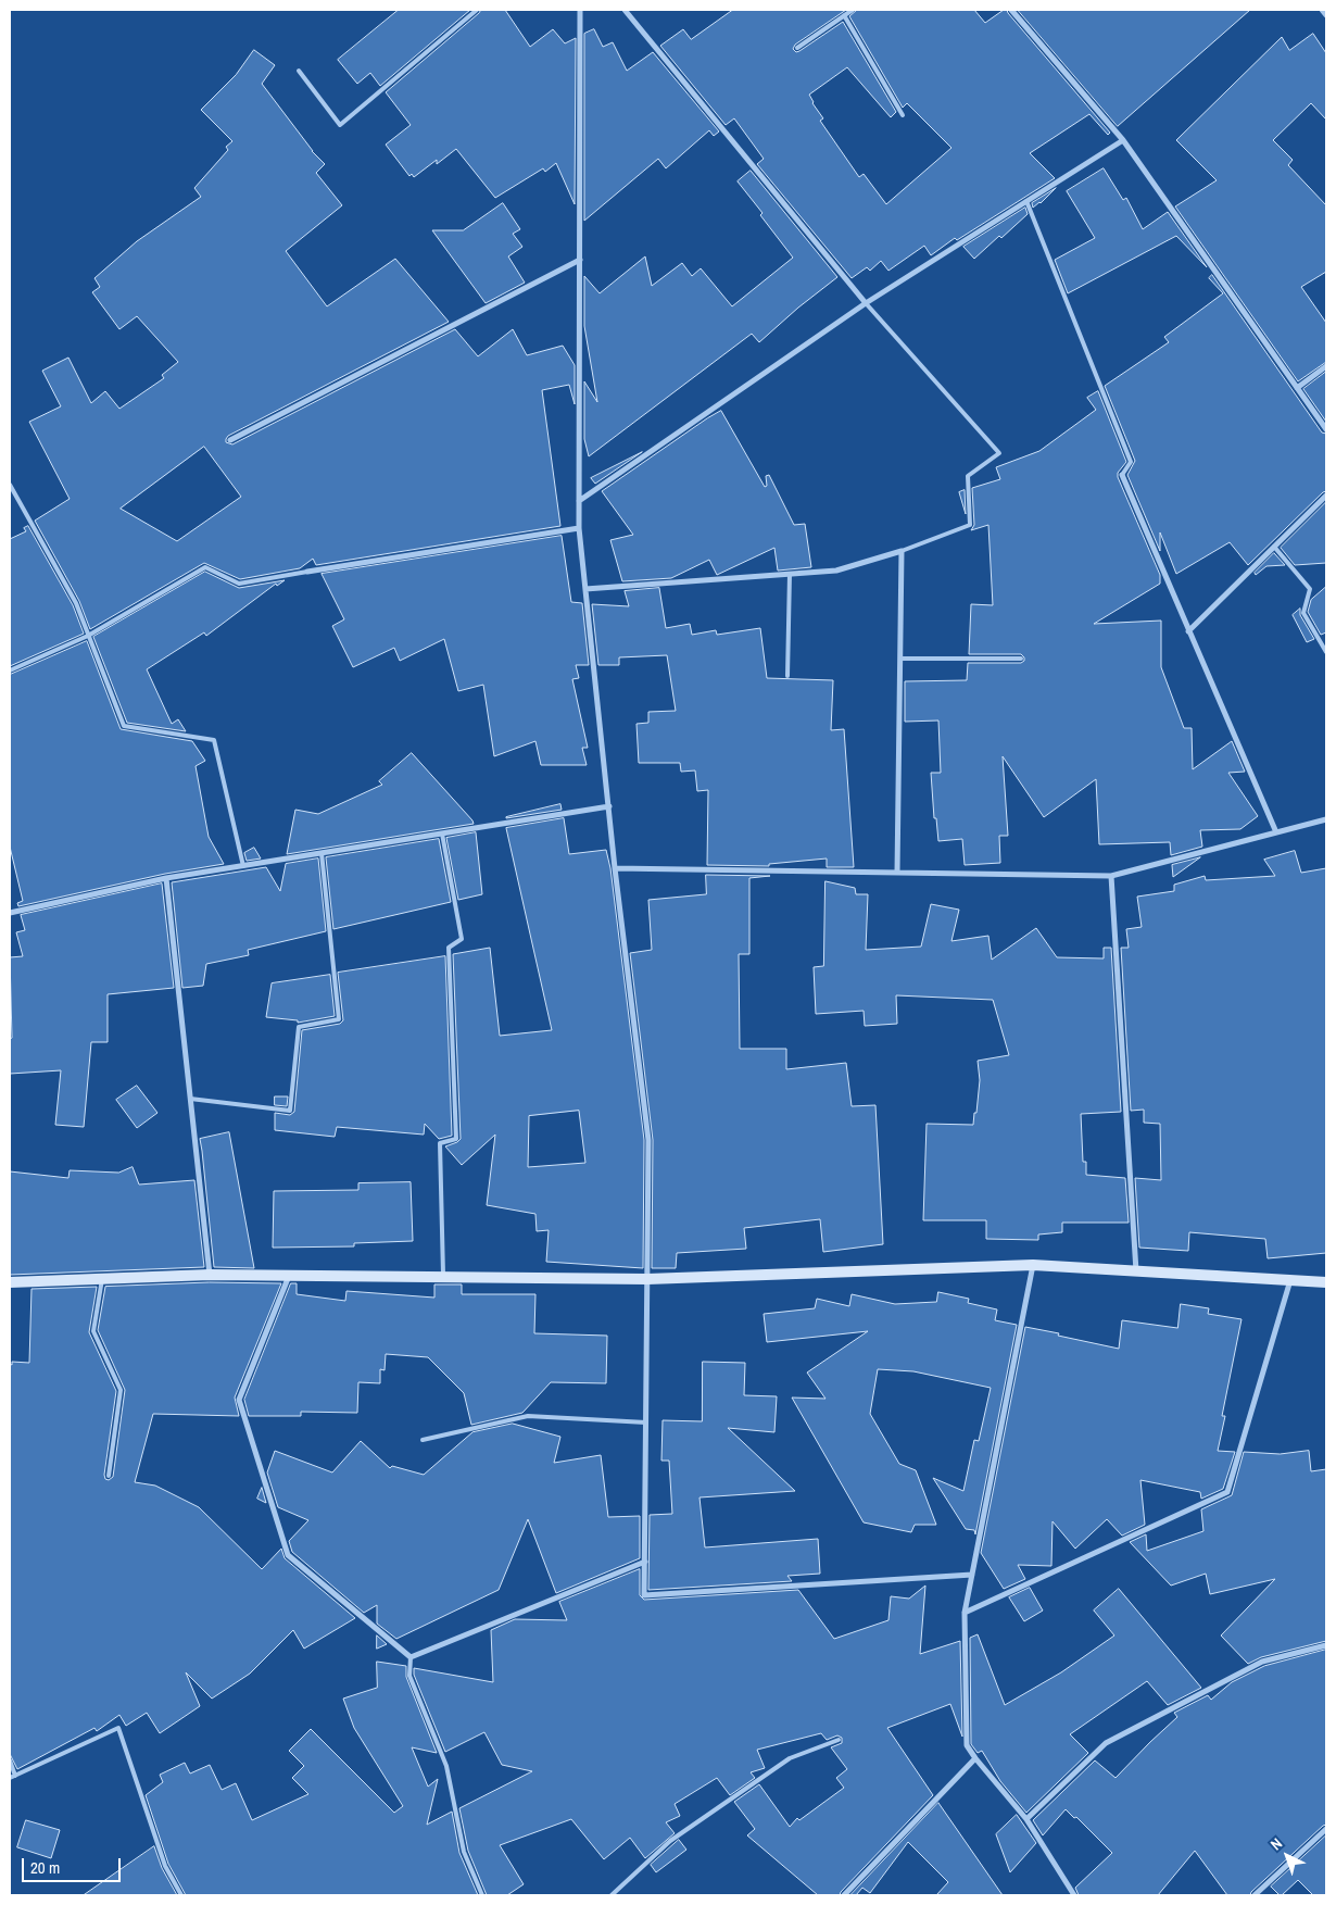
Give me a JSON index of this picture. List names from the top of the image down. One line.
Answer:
{"scale_bar":"20 m","north":"top left"}
